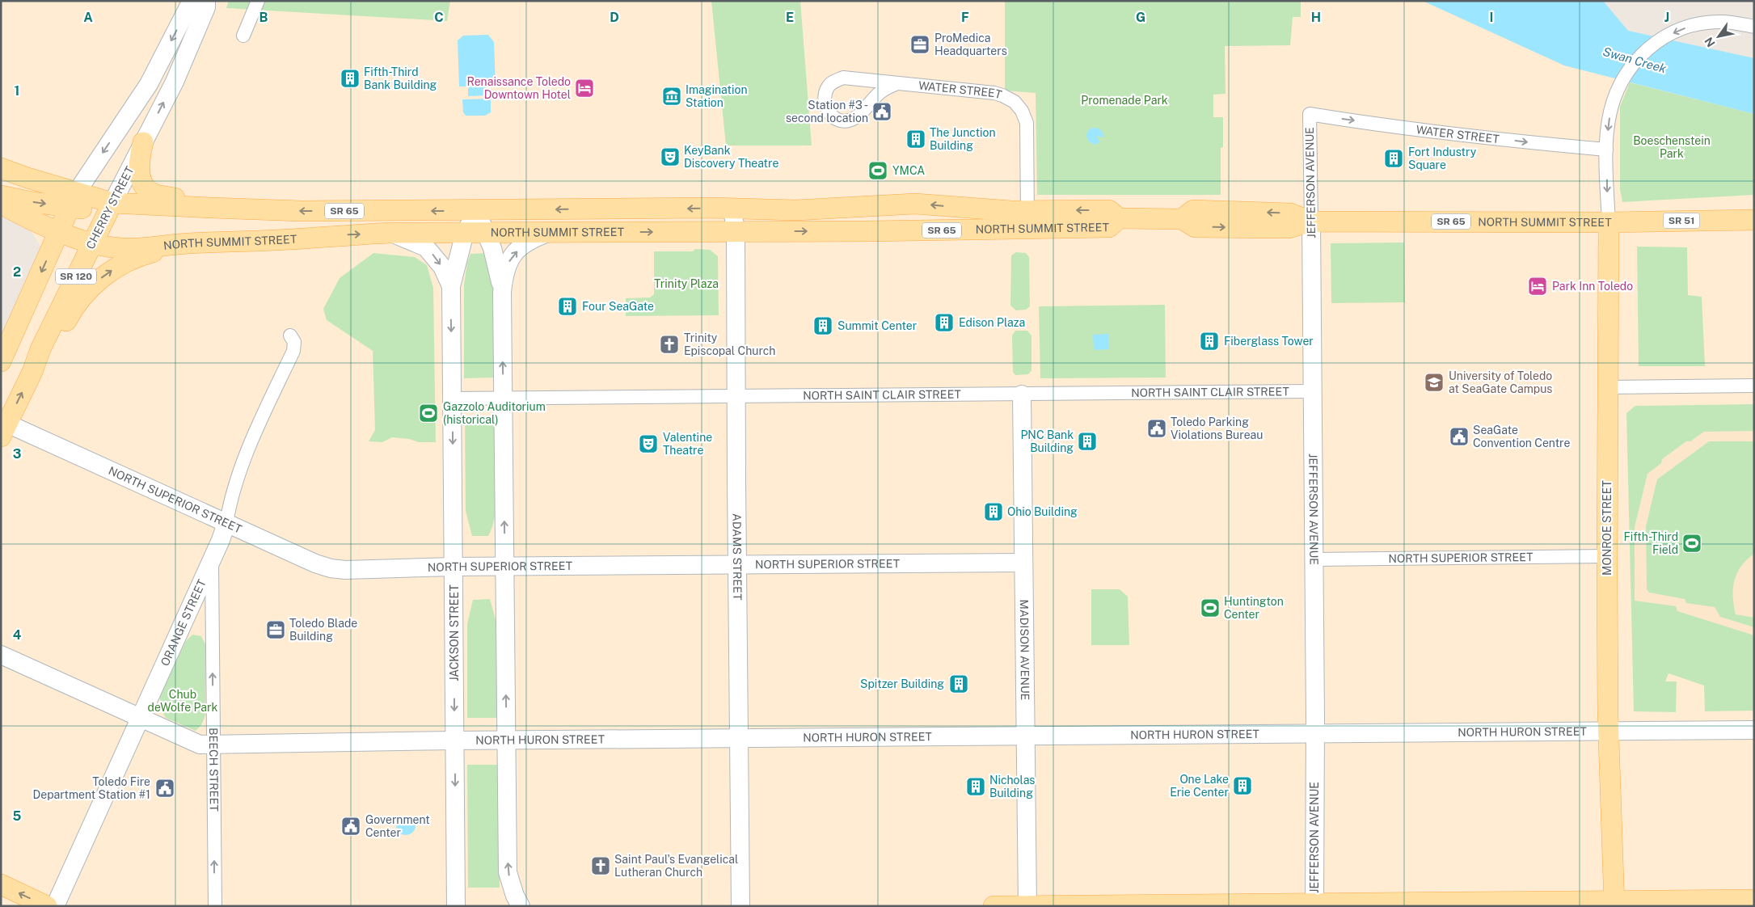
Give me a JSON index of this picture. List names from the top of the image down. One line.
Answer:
{"streets":{"main road":["CHERRY STREET","SR 65","SR 51","NORTH SUMMIT STREET","SR 120","MONROE STREET"],"street":["WATER STREET","JEFFERSON AVENUE","NORTH SAINT CLAIR STREET","NORTH SUPERIOR STREET","ADAMS STREET","ORANGE STREET","JACKSON STREET","MADISON AVENUE","NORTH HURON STREET","BEECH STREET"]},"crossings":[["WATER STREET","JEFFERSON AVENUE"],["WATER STREET","NORTH SUMMIT STREET"],["WATER STREET","MONROE STREET"],["JEFFERSON AVENUE","NORTH SUMMIT STREET"],["JEFFERSON AVENUE","NORTH SAINT CLAIR STREET"],["JEFFERSON AVENUE","NORTH SUPERIOR STREET"],["JEFFERSON AVENUE","NORTH HURON STREET"],["CHERRY STREET","NORTH SUMMIT STREET"],["CHERRY STREET","NORTH SUPERIOR STREET"],["NORTH SUMMIT STREET","SR 120"],["NORTH SUMMIT STREET","MONROE STREET"],["NORTH SUMMIT STREET","ADAMS STREET"],["NORTH SUMMIT STREET","JACKSON STREET"],["NORTH SAINT CLAIR STREET","ADAMS STREET"],["NORTH SAINT CLAIR STREET","JACKSON STREET"],["NORTH SAINT CLAIR STREET","MADISON AVENUE"],["NORTH SUPERIOR STREET","MONROE STREET"],["NORTH SUPERIOR STREET","ADAMS STREET"],["NORTH SUPERIOR STREET","ORANGE STREET"],["NORTH SUPERIOR STREET","JACKSON STREET"],["NORTH SUPERIOR STREET","MADISON AVENUE"],["MONROE STREET","NORTH HURON STREET"],["ADAMS STREET","NORTH HURON STREET"],["ORANGE STREET","NORTH HURON STREET"],["ORANGE STREET","BEECH STREET"],["JACKSON STREET","NORTH HURON STREET"],["MADISON AVENUE","NORTH HURON STREET"],["NORTH HURON STREET","BEECH STREET"]],"one_way":["WATER STREET","BEECH STREET"],"water":["Swan Creek"],"parks":["Promenade Park","Boeschenstein Park","Trinity Plaza","Chub deWolfe Park"],"places":{"office":["ProMedica Headquarters","Toledo Blade Building"],"building":["Fifth-Third Bank Building","The Junction Building","Fort Industry Square","Four SeaGate","Edison Plaza","Summit Center","Fiberglass Tower","PNC Bank Building","Ohio Building","Spitzer Building","One Lake Erie Center","Nicholas Building"],"hotel":["Renaissance Toledo Downtown Hotel","Park Inn Toledo"],"museum":["Imagination Station"],"public building":["Station #3 - second location","Toledo Parking Violations Bureau","SeaGate Convention Centre","Toledo Fire Department Station #1","Government Center"],"theatre":["KeyBank Discovery Theatre","Valentine Theatre"],"sports":["YMCA","Gazzolo Auditorium (historical)","Fifth-Third Field","Huntington Center"],"church":["Trinity Episcopal Church","Saint Paul's Evangelical Lutheran Church"],"school or university":["University of Toledo at SeaGate Campus"]},"north":"bottom left","grid":{"columns":["A","B","C","D","E","F","G","H","I","J"],"rows":["1","2","3","4","5"]}}
